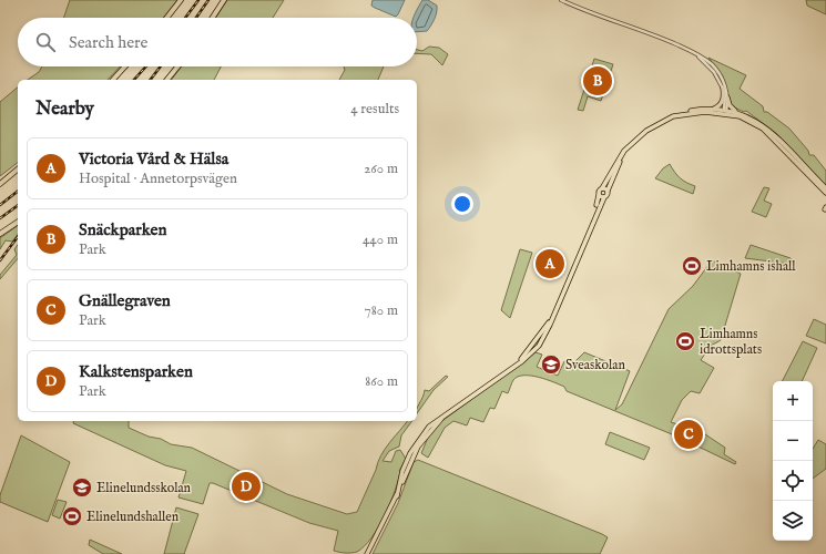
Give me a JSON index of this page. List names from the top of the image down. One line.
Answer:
{"places":{"sports":["Limhamns ishall","Limhamns idrottsplats","Elinelundshallen"],"school or university":["Sveaskolan","Elinelundsskolan"]},"page":{"search":"Search here","pins":["B","A","C","D"],"heading":["Nearby","4 results"],"list":[{"mark":"A","name":"Victoria Vård & Hälsa","note":"Hospital · Annetorpsvägen","value":"260 m"},{"mark":"B","name":"Snäckparken","note":"Park","value":"440 m"},{"mark":"C","name":"Gnällegraven","note":"Park","value":"780 m"},{"mark":"D","name":"Kalkstensparken","note":"Park","value":"860 m"}],"map_buttons":["+","−"]}}
